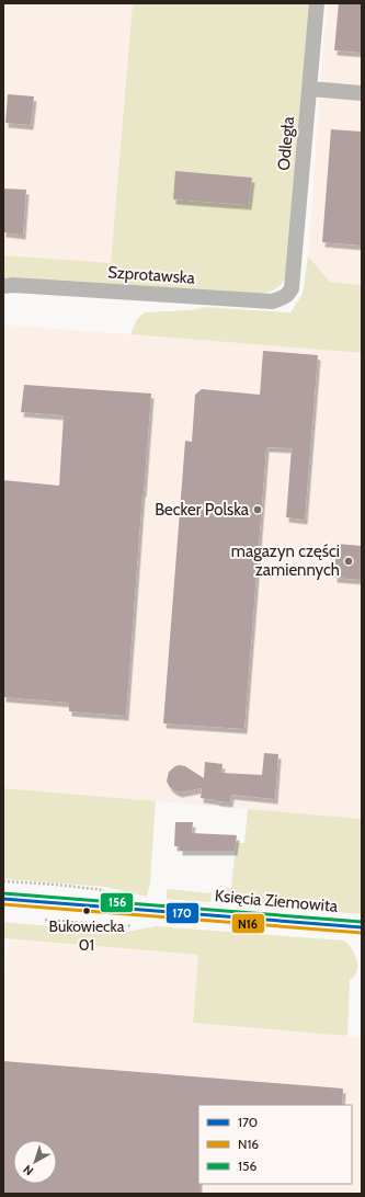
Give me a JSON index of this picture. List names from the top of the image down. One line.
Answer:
{"streets":{"street":["Odległa","Szprotawska","Księcia Ziemowita"]},"crossings":[["Odległa","Szprotawska"]],"places":["Becker Polska","magazyn części zamiennych","Bukowiecka 01"],"lines":["transit line 156","transit line 170","transit line N16"],"legend":["170","N16","156"],"north":"bottom left"}
